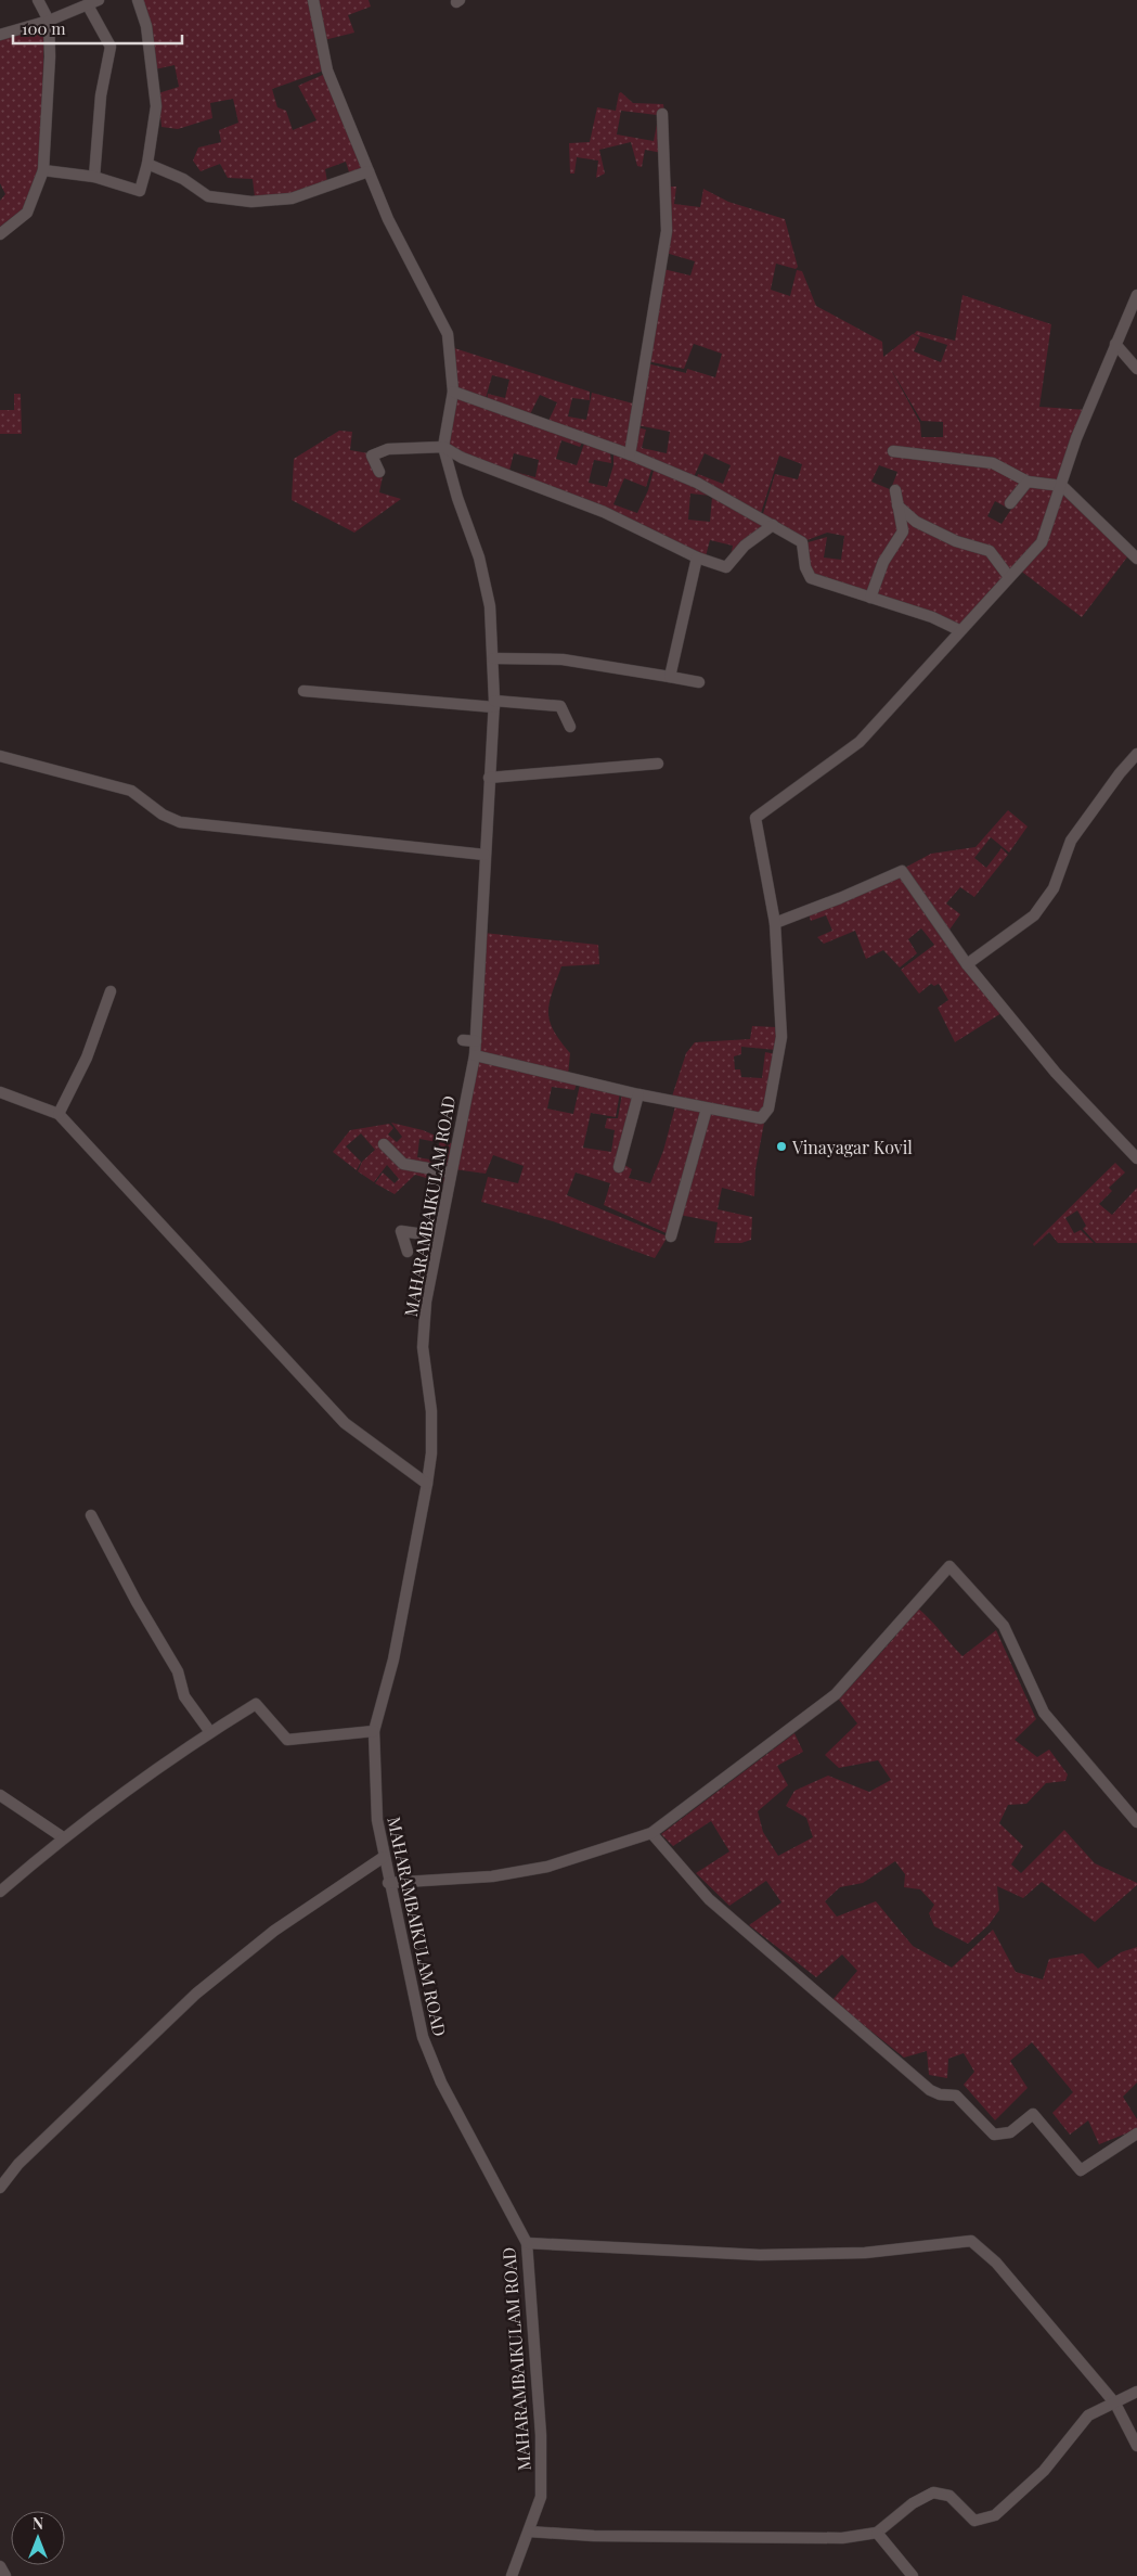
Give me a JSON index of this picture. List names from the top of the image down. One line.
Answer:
{"streets":{"street":["MAHARAMBAIKULAM ROAD"]},"places":["Vinayagar Kovil"],"scale_bar":"100 m","north":"top"}
